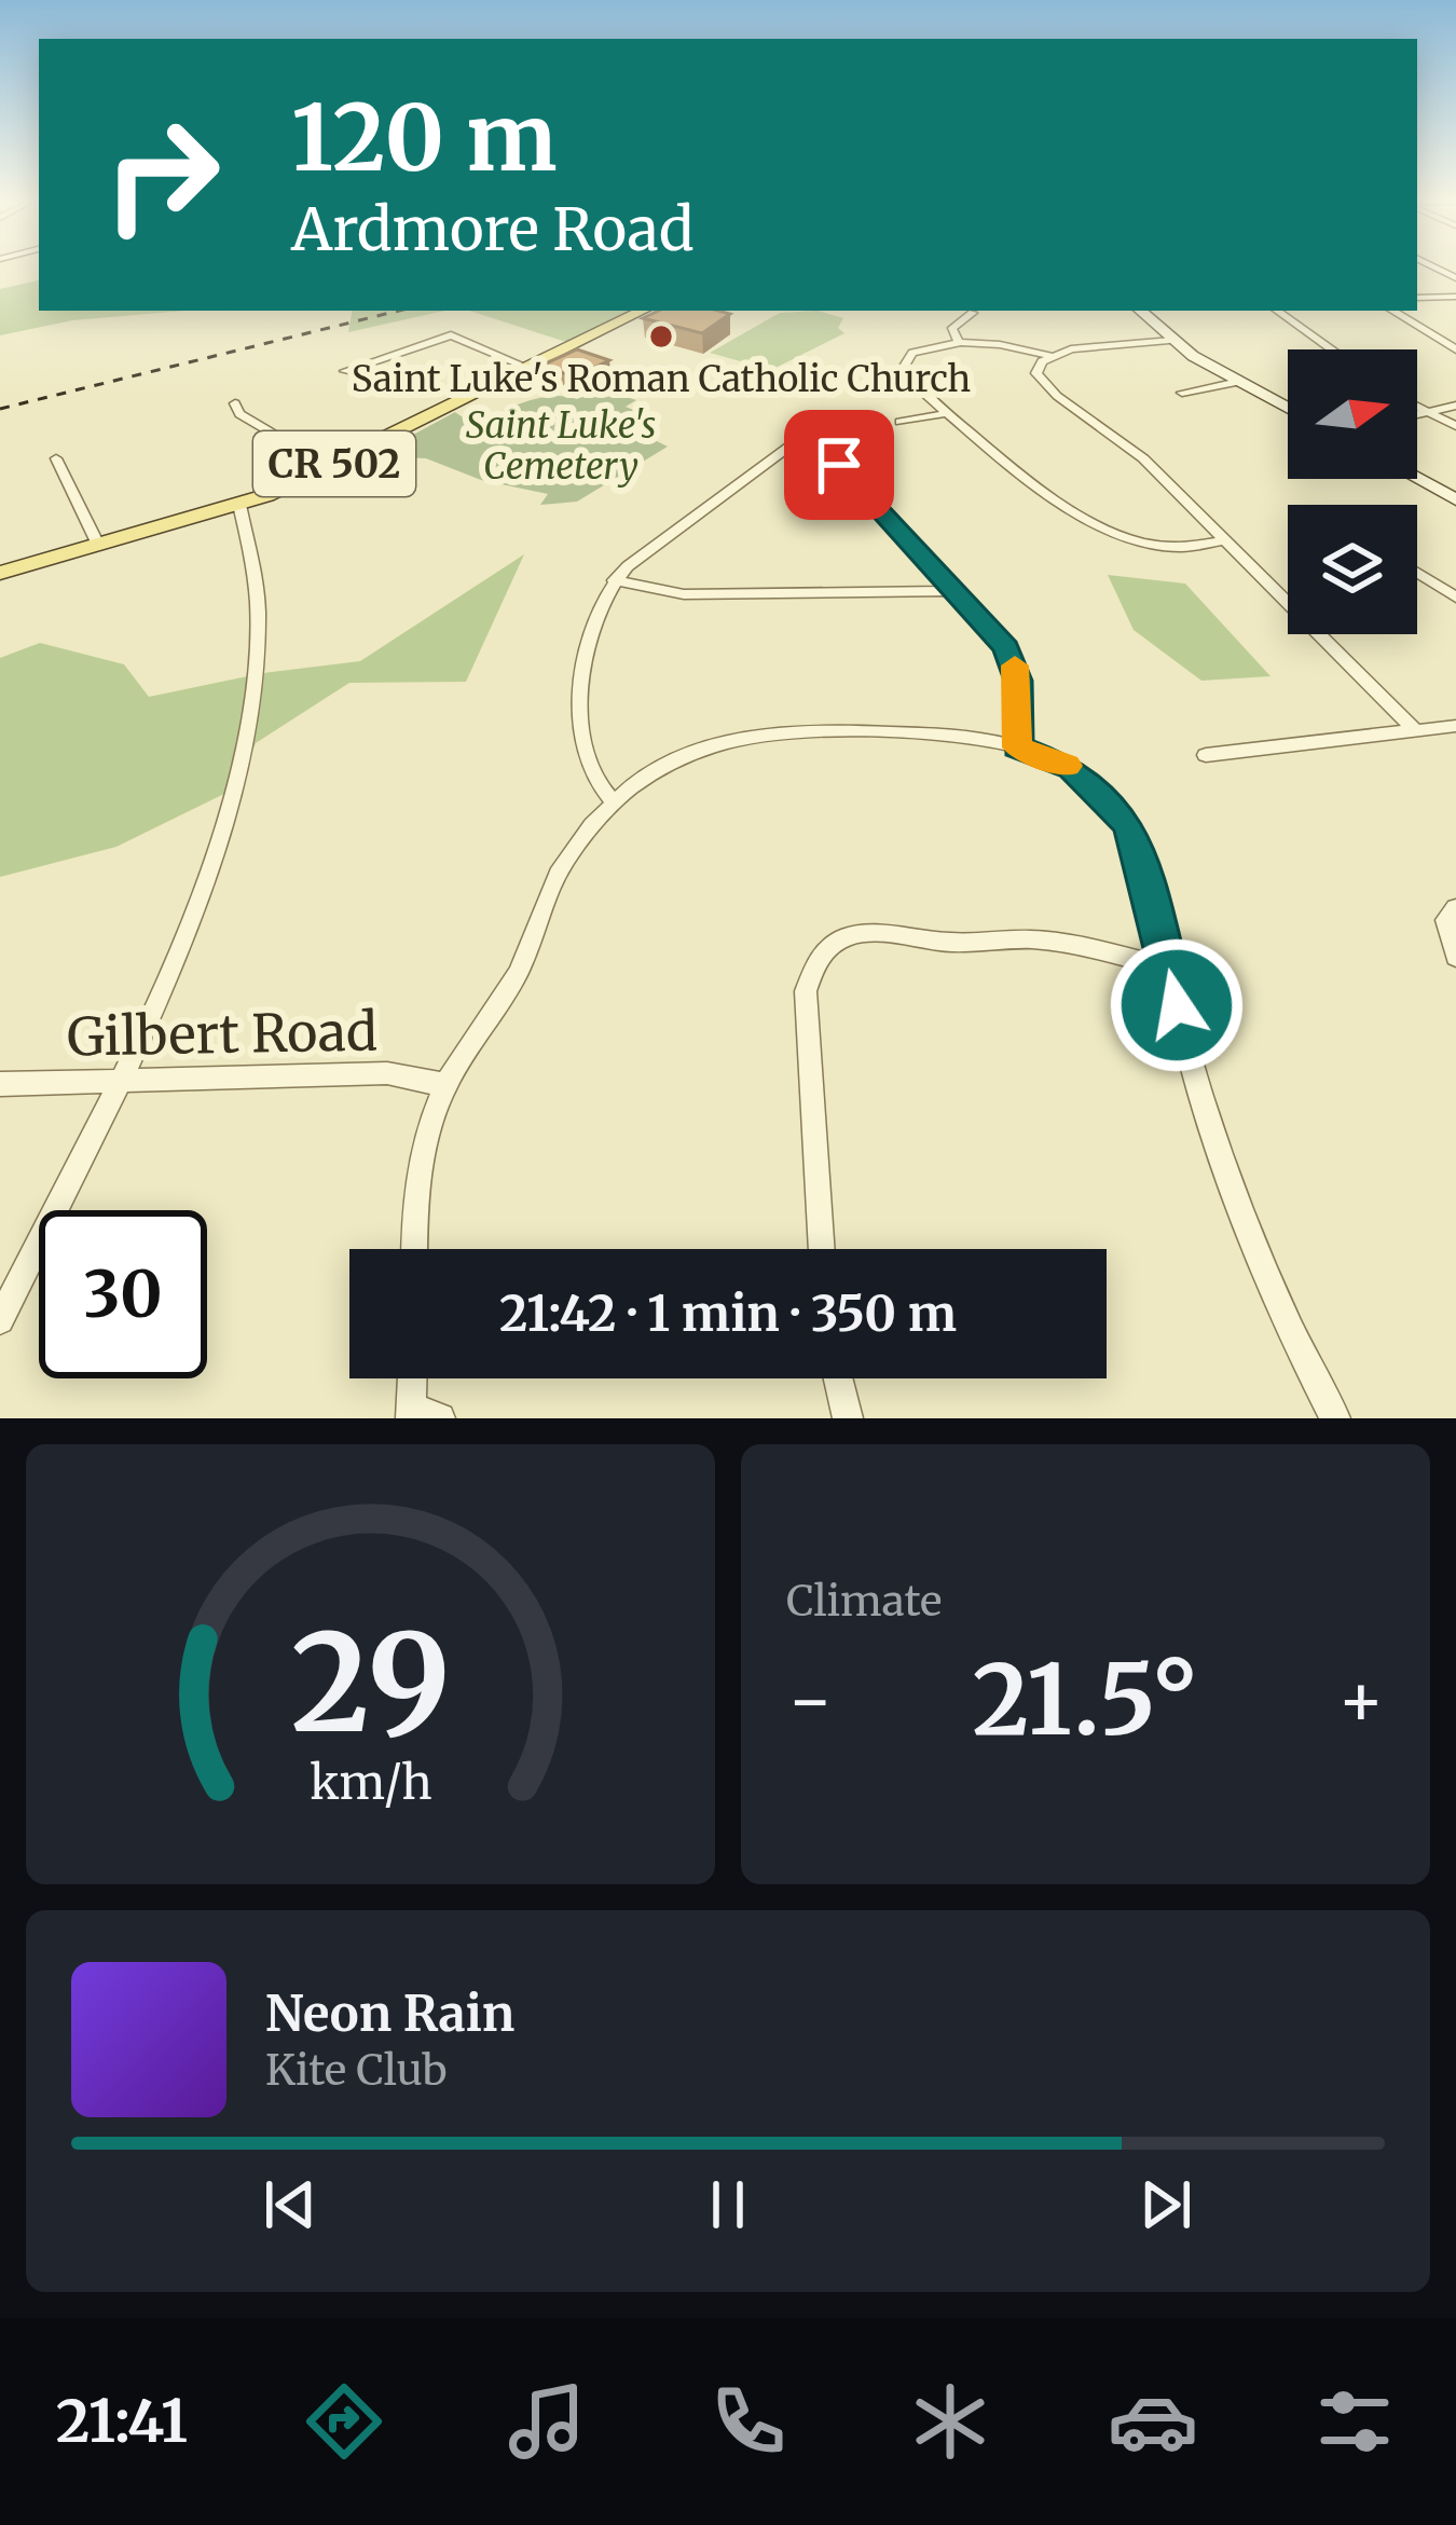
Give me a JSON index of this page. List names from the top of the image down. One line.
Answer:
{"streets":{"main road":["CR 502"],"street":["Gilbert Road"]},"parks":["Saint Luke's Cemetery"],"places":["Saint Luke's Roman Catholic Church"],"north":"right","page":{"turn":["120 m","Ardmore Road"],"limit":"30","trip":"21:42 · 1 min · 350 m","tile":"Climate","heat":["−","21.5°","+"],"song":["Neon Rain","Kite Club"],"tabs":"21:41","gauge":["29","km/h"]}}
